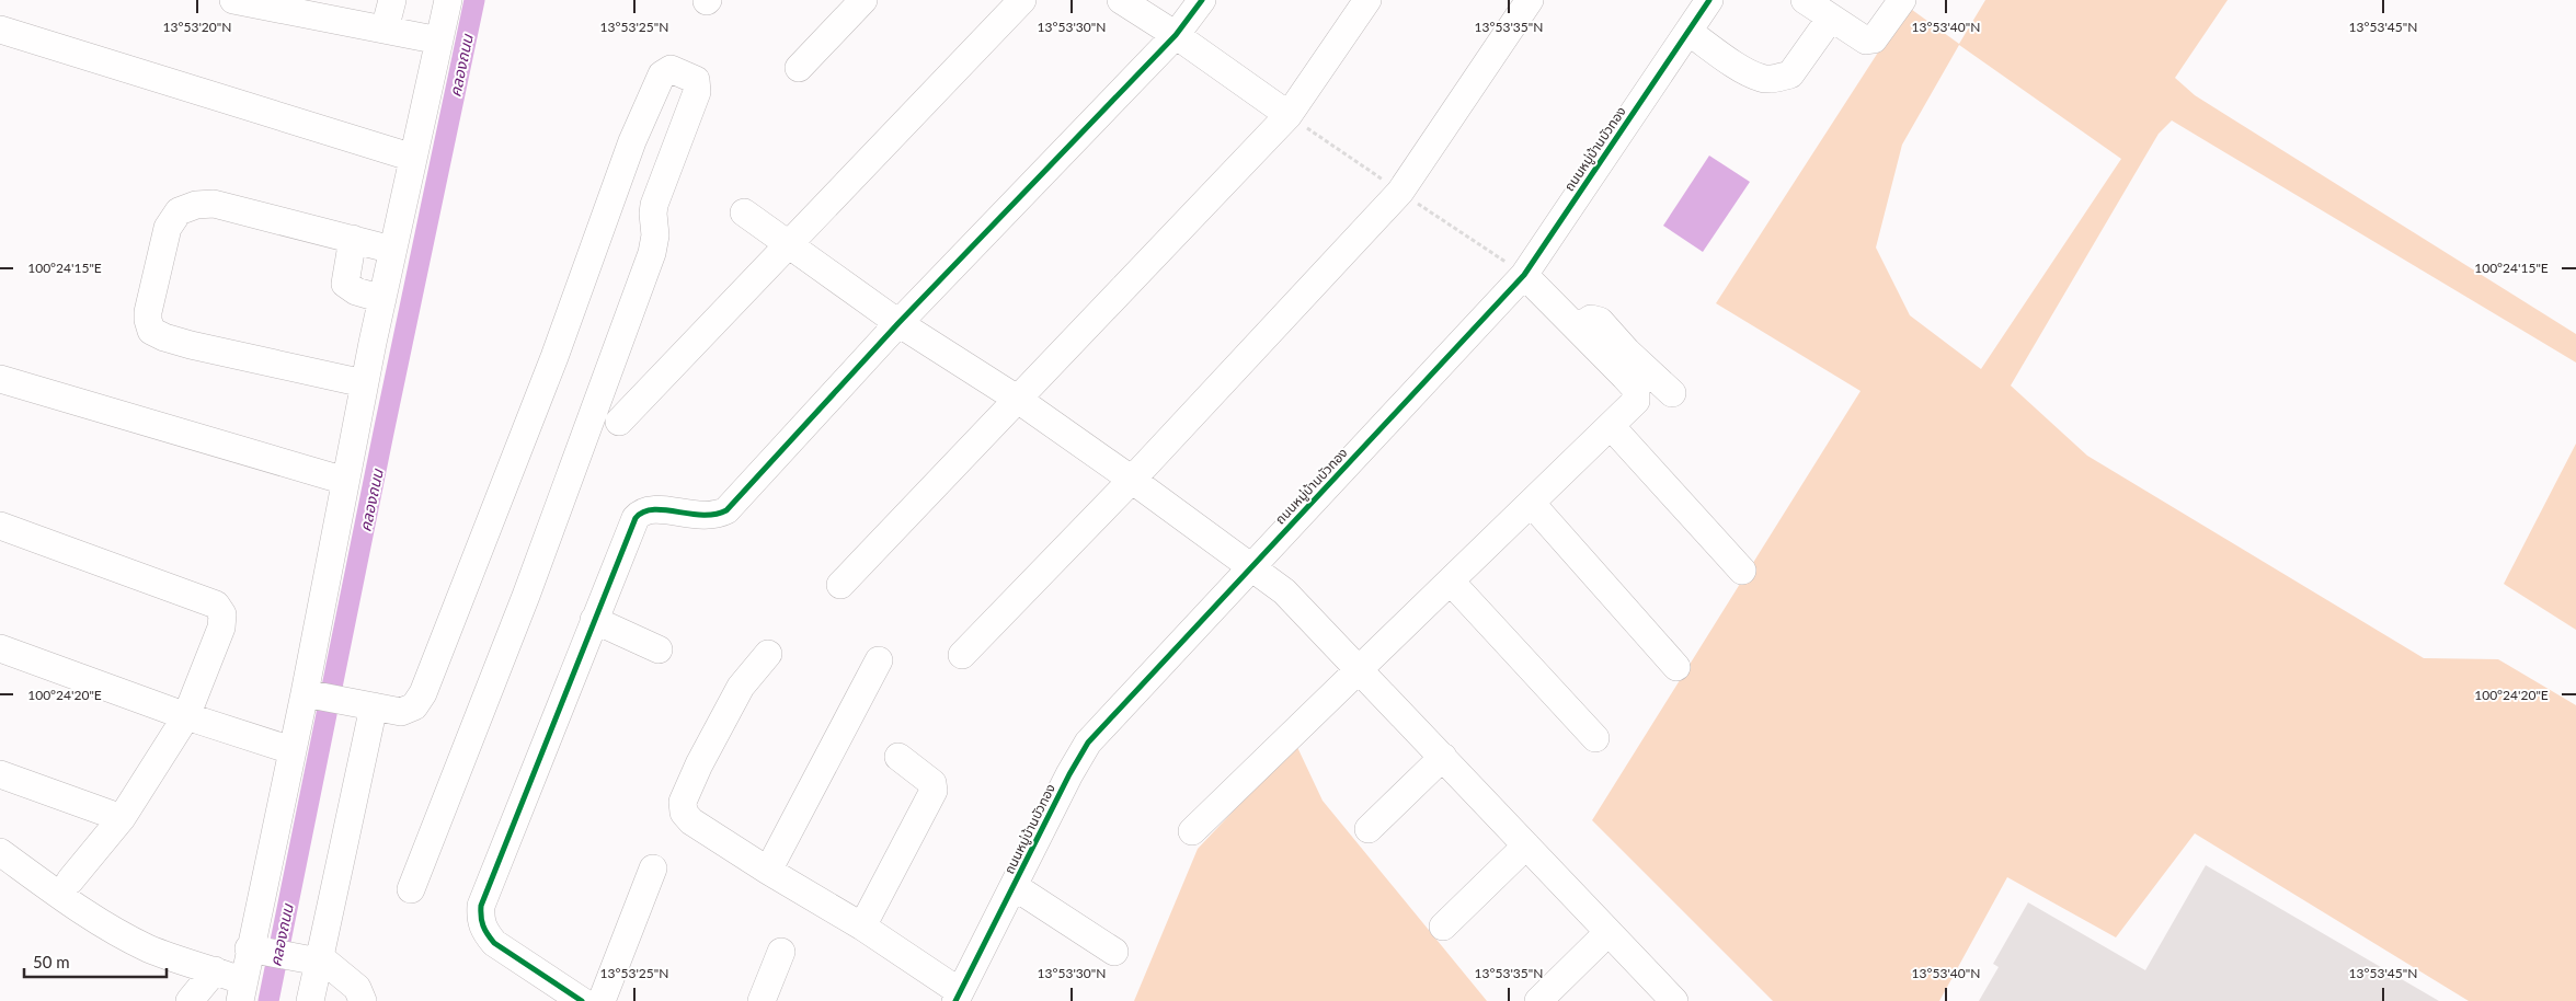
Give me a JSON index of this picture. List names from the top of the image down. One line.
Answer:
{"streets":{"street":["ถนนหมู่บ้านบัวทอง"]},"water":["คลองถนน"],"scale_bar":"50 m","coordinates":["13°53'20\"N","13°53'25\"N","13°53'30\"N","13°53'35\"N","13°53'40\"N","13°53'45\"N","100°24'15\"E","100°24'20\"E"]}
